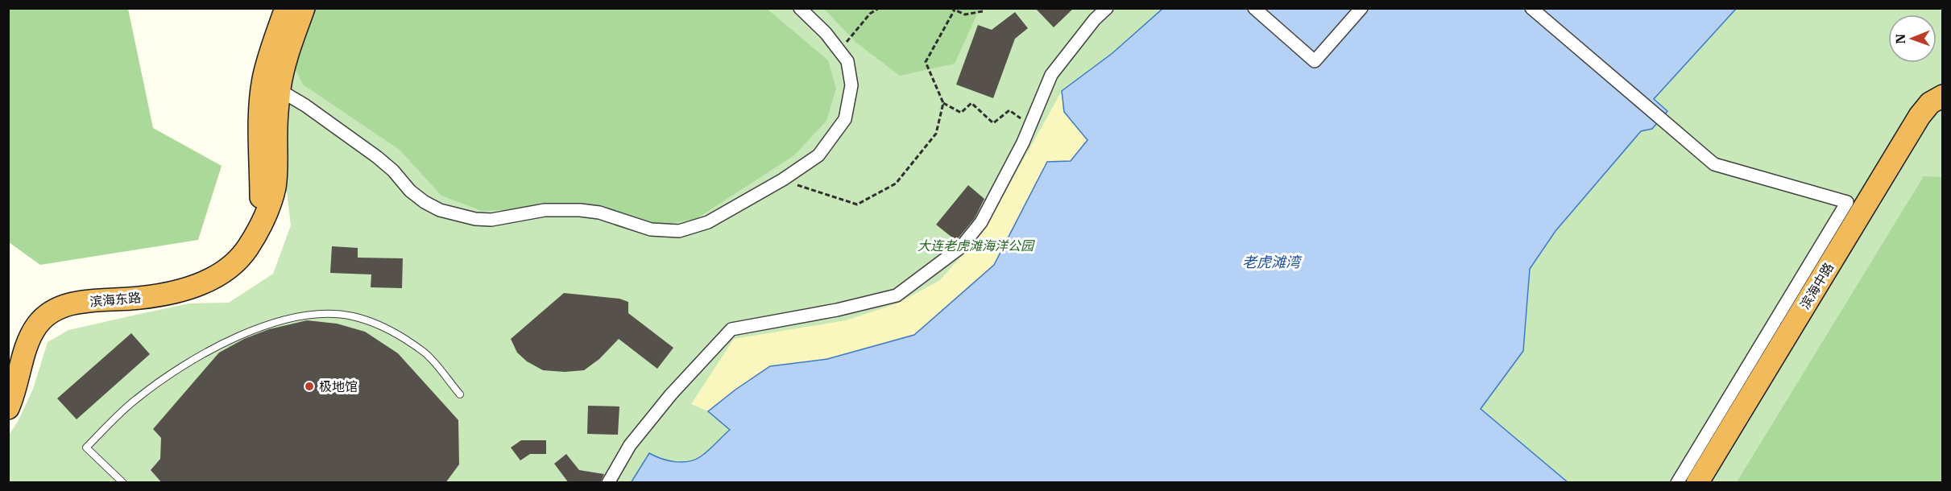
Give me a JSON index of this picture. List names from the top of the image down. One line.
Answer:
{"streets":{"highway":["滨海中路","滨海东路"]},"water":["老虎滩湾"],"parks":["大连老虎滩海洋公园"],"places":["极地馆"],"north":"left"}
